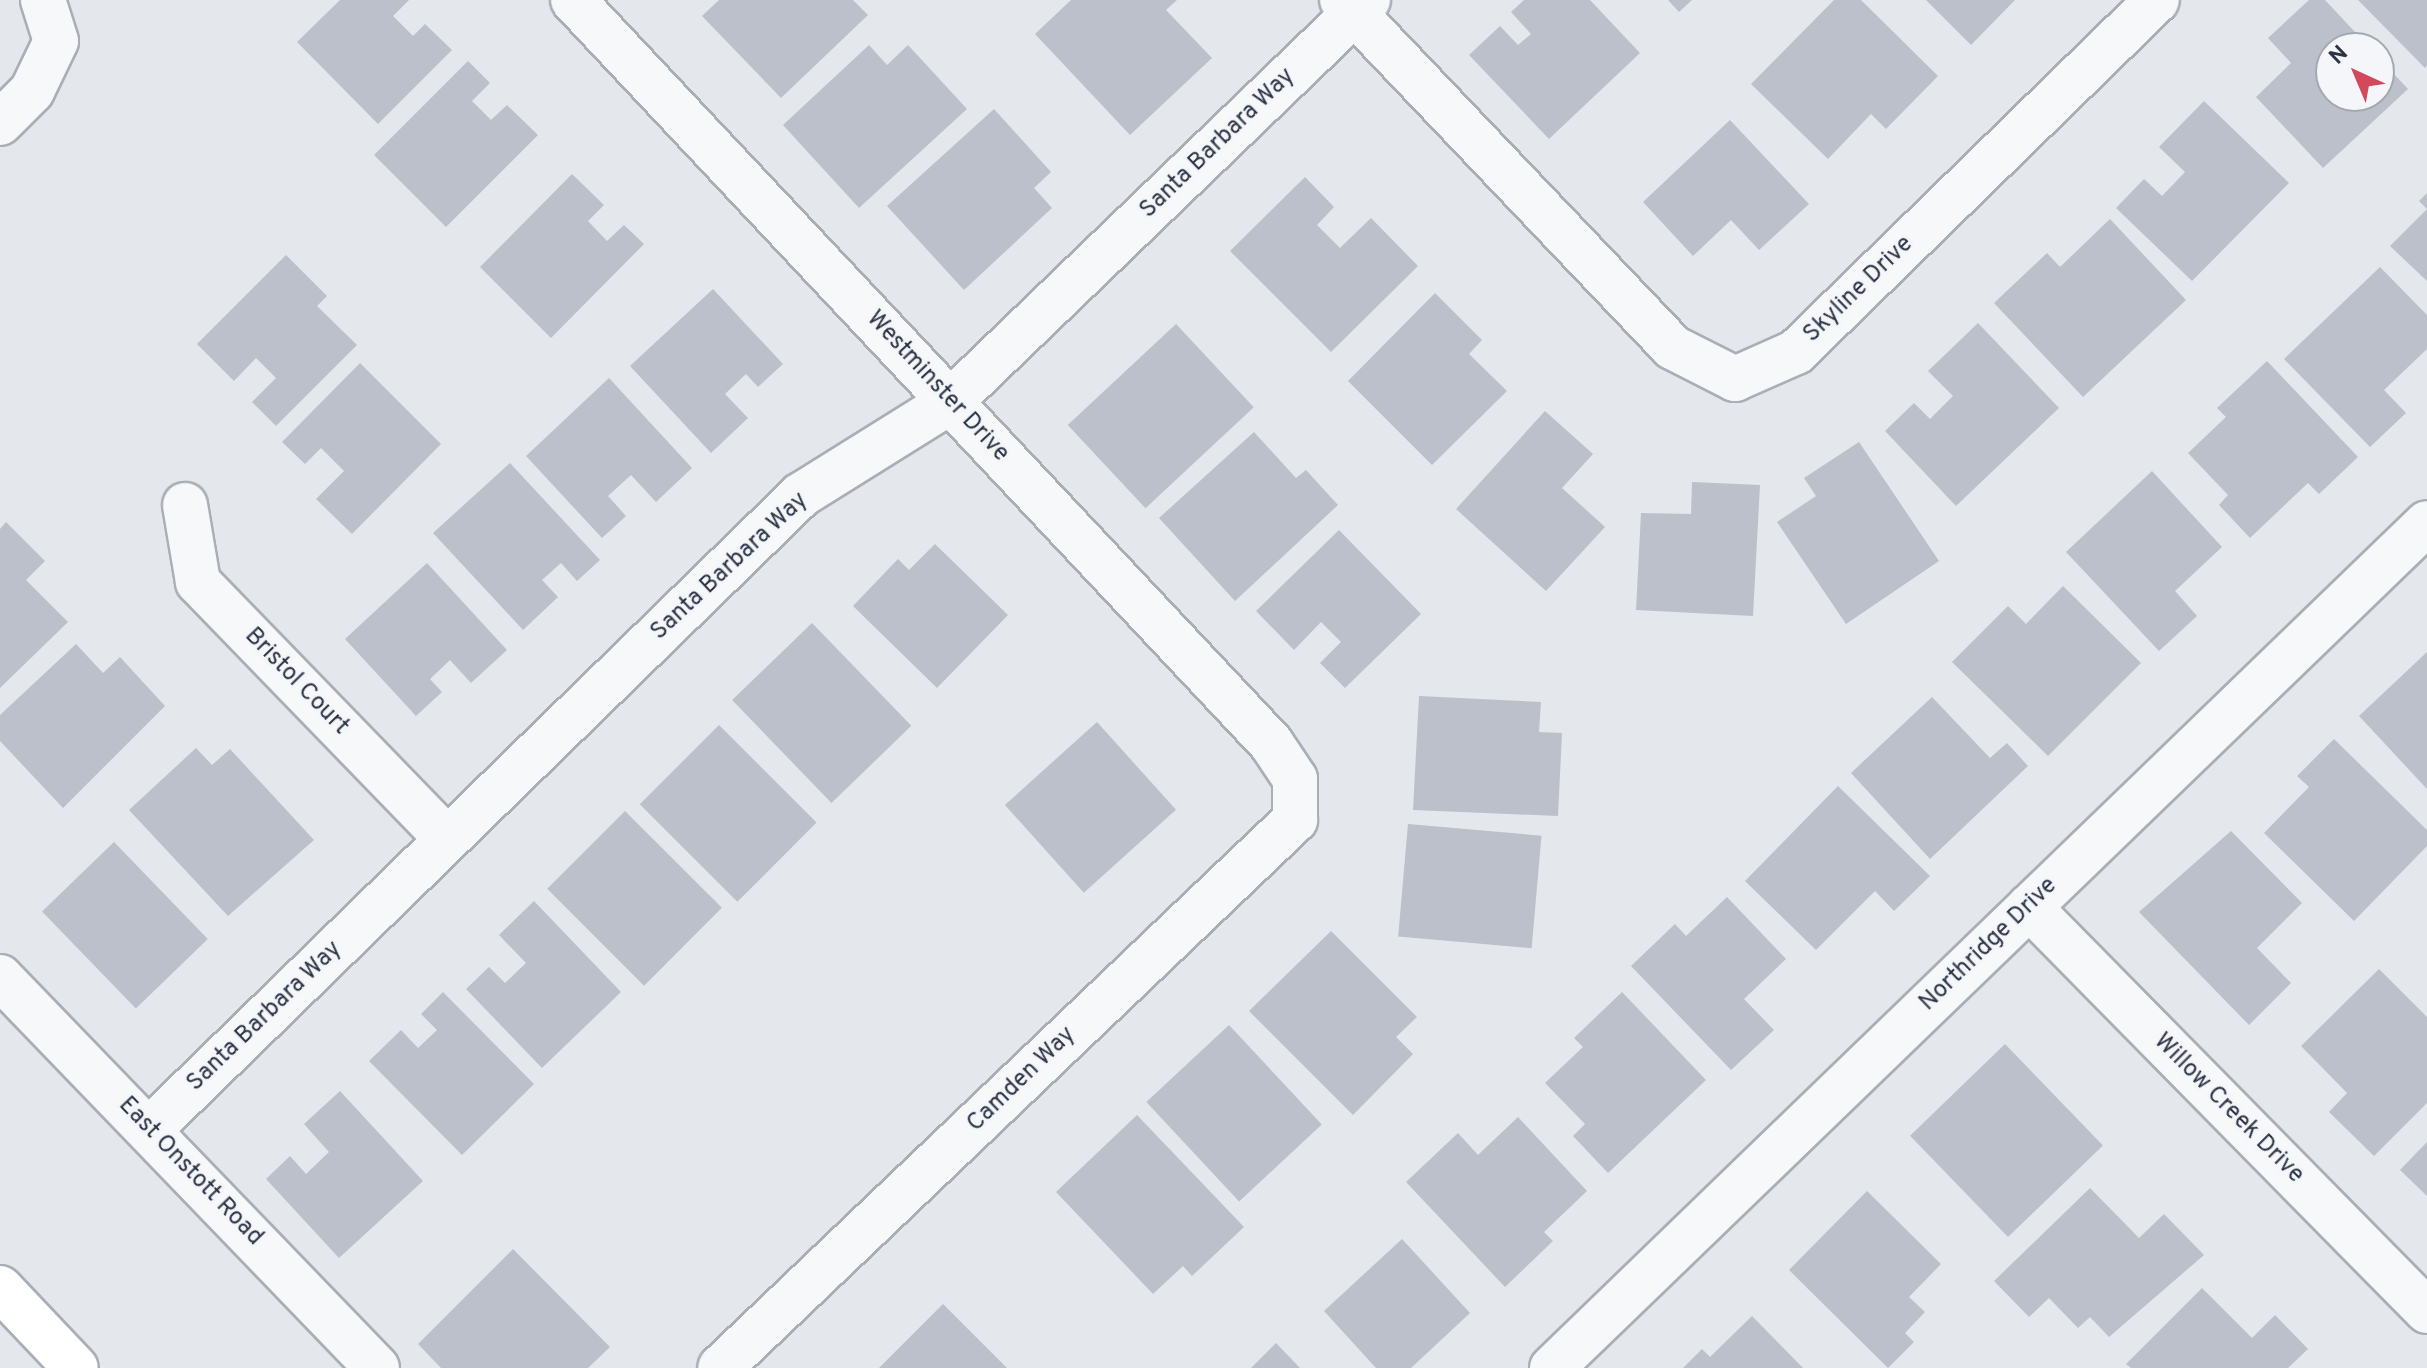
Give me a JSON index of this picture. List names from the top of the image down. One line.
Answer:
{"streets":{"street":["Santa Barbara Way","Skyline Drive","Westminster Drive","Bristol Court","Northridge Drive","Camden Way","Willow Creek Drive","East Onstott Road"]},"crossings":[["Santa Barbara Way","Skyline Drive"],["Santa Barbara Way","Westminster Drive"],["Santa Barbara Way","Bristol Court"],["Santa Barbara Way","East Onstott Road"],["Westminster Drive","Camden Way"],["Northridge Drive","Willow Creek Drive"]],"north":"top left"}
